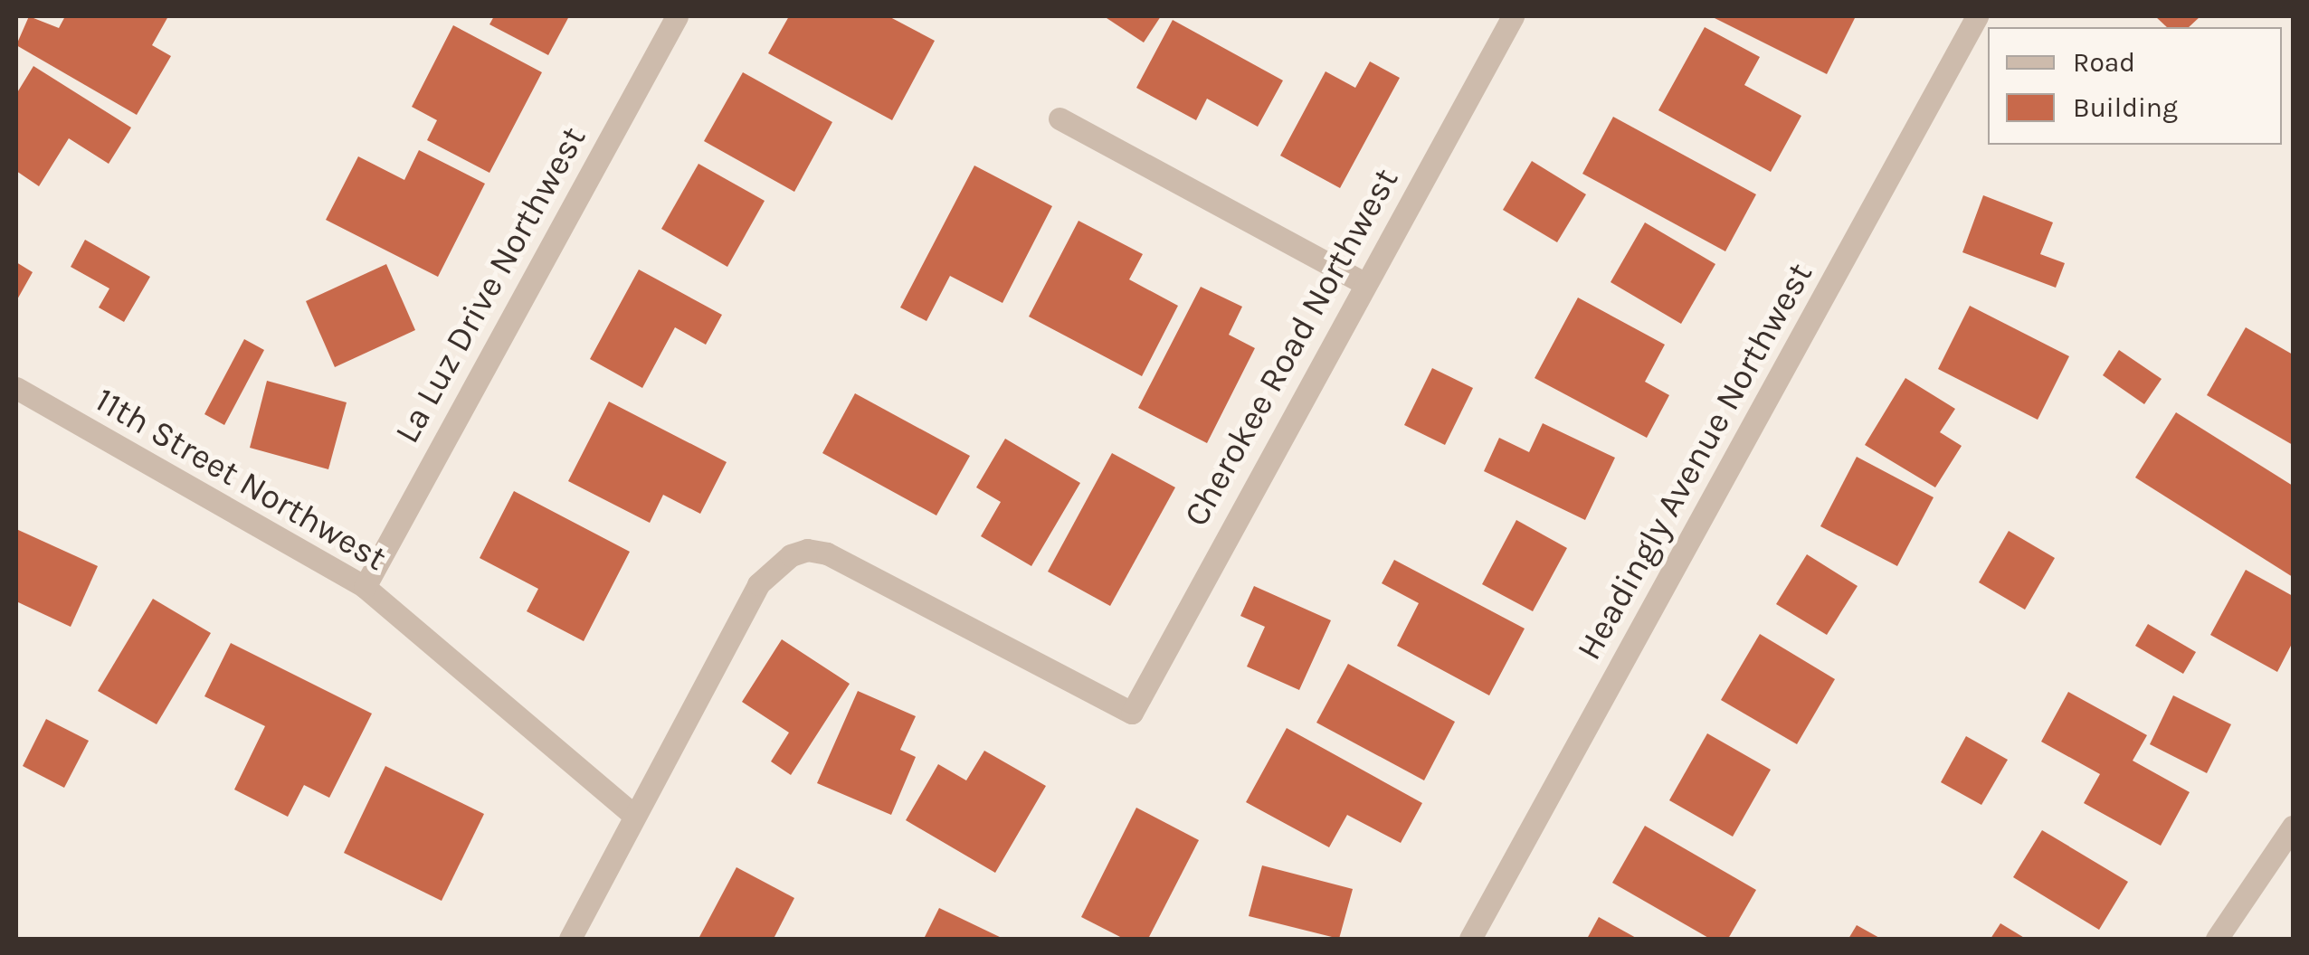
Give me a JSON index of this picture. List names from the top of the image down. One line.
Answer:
{"streets":{"street":["La Luz Drive Northwest","Cherokee Road Northwest","Headingly Avenue Northwest","11th Street Northwest"]},"crossings":[["La Luz Drive Northwest","11th Street Northwest"],["Cherokee Road Northwest","11th Street Northwest"]],"legend":["Road","Building"]}
